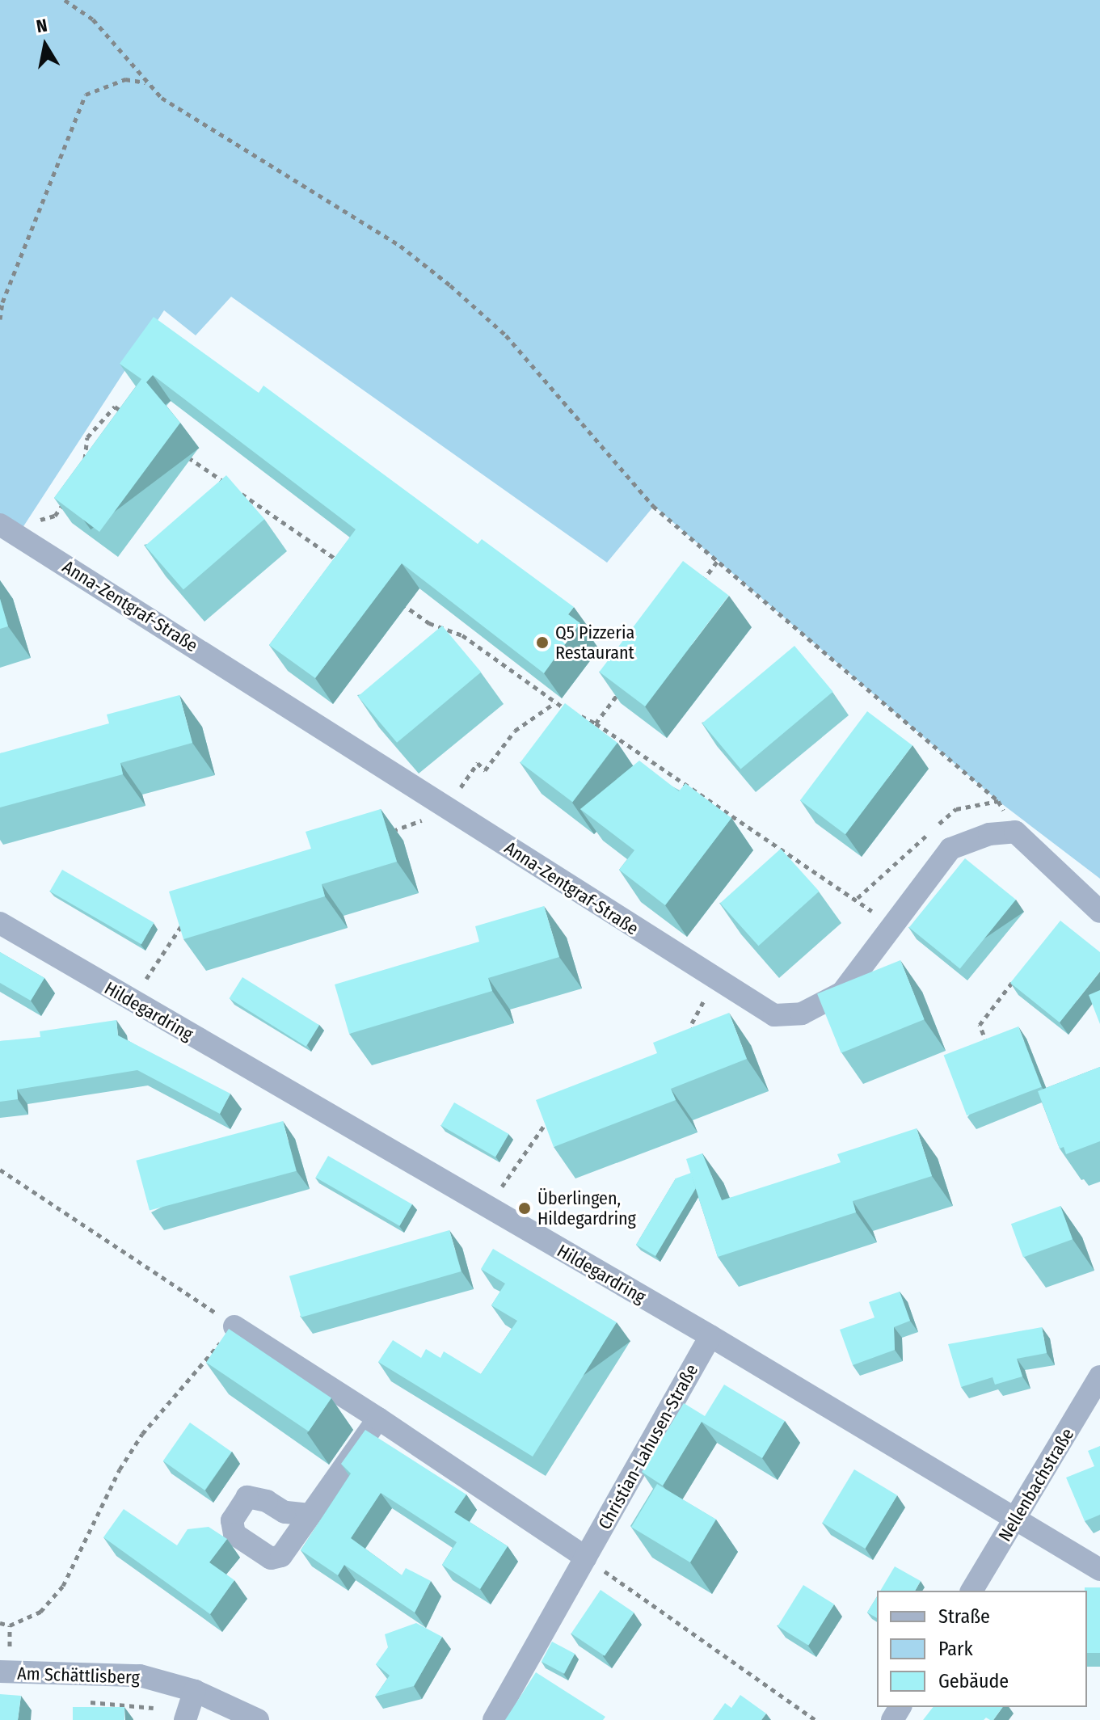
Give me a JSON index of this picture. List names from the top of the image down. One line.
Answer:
{"streets":{"street":["Anna-Zentgraf-Straße","Hildegardring","Christian-Lahusen-Straße","Nellenbachstraße","Am Schättlisberg"]},"crossings":[["Hildegardring","Christian-Lahusen-Straße"],["Hildegardring","Nellenbachstraße"]],"places":["Q5 Pizzeria Restaurant","Überlingen, Hildegardring"],"legend":["Straße","Park","Gebäude"],"north":"top"}
